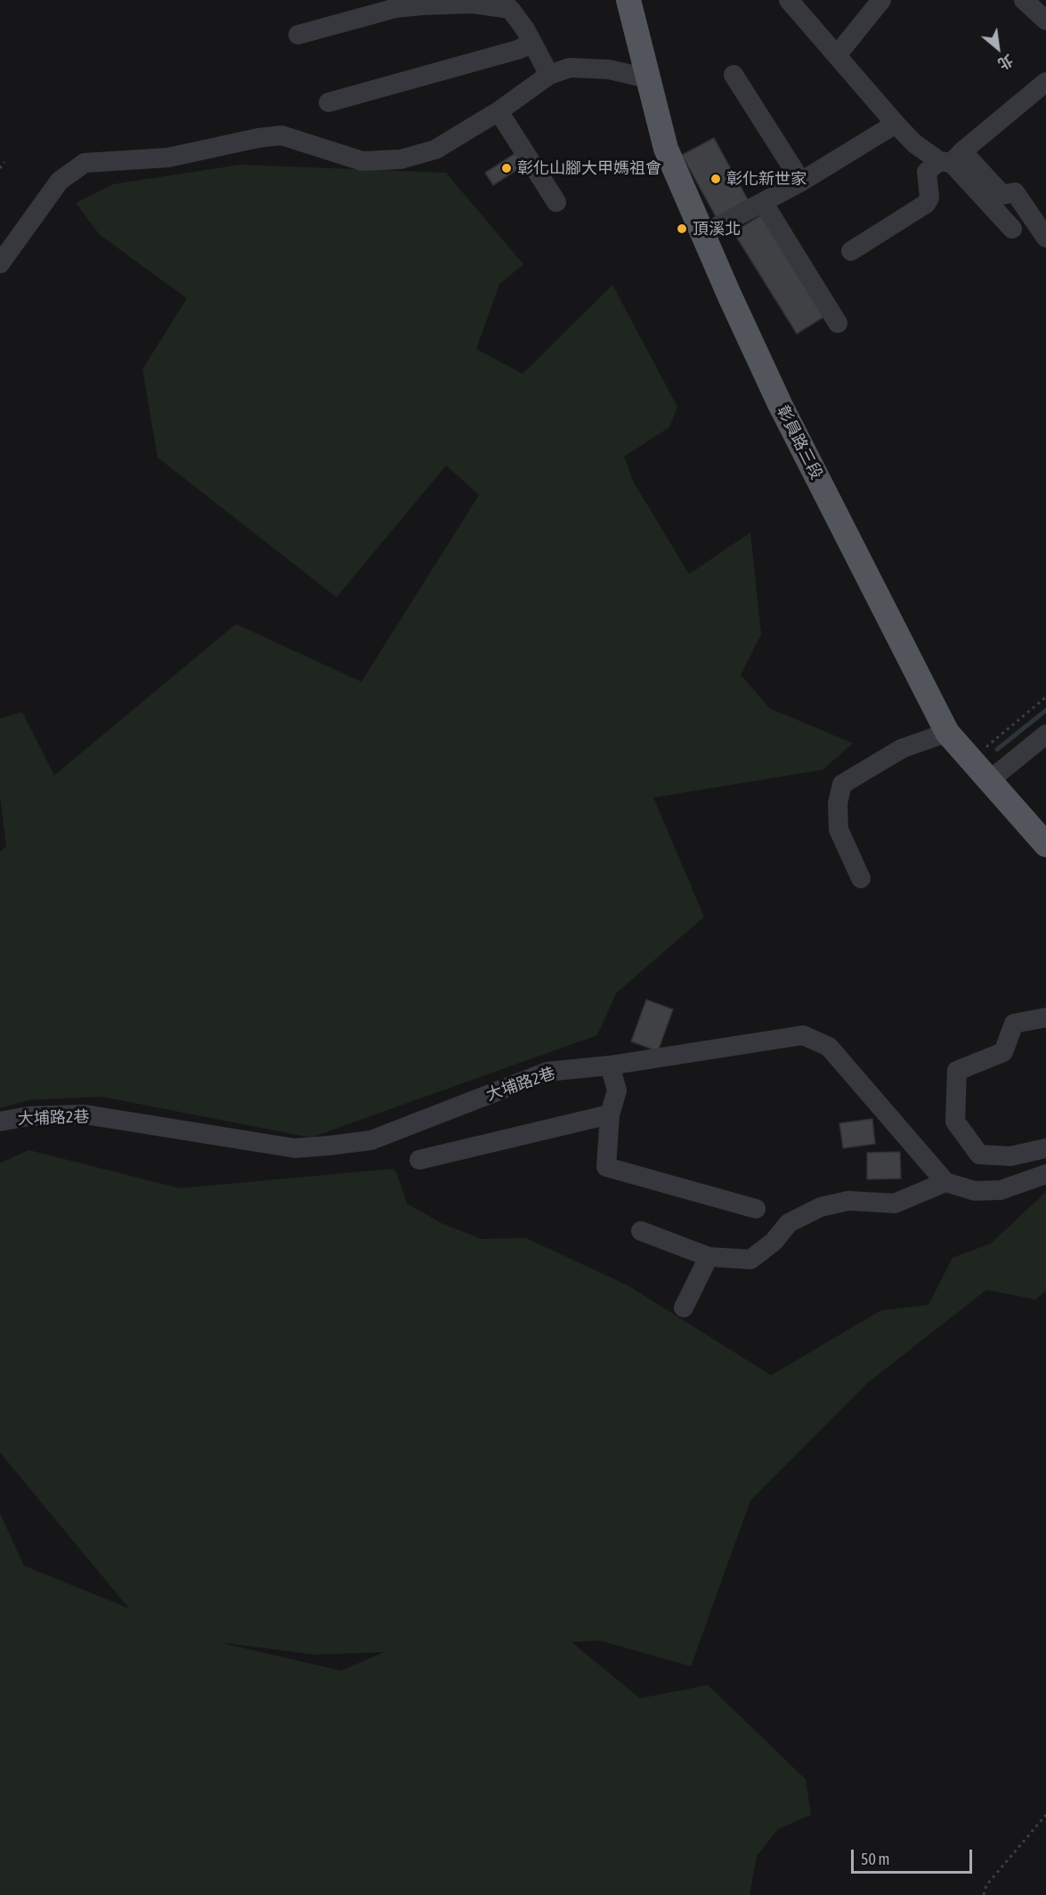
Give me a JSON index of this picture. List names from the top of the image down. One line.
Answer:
{"streets":{"main road":["彰員路三段"],"street":["大埔路2巷"]},"places":["彰化山腳大甲媽祖會","彰化新世家","頂溪北"],"scale_bar":"50 m","north":"bottom right"}
